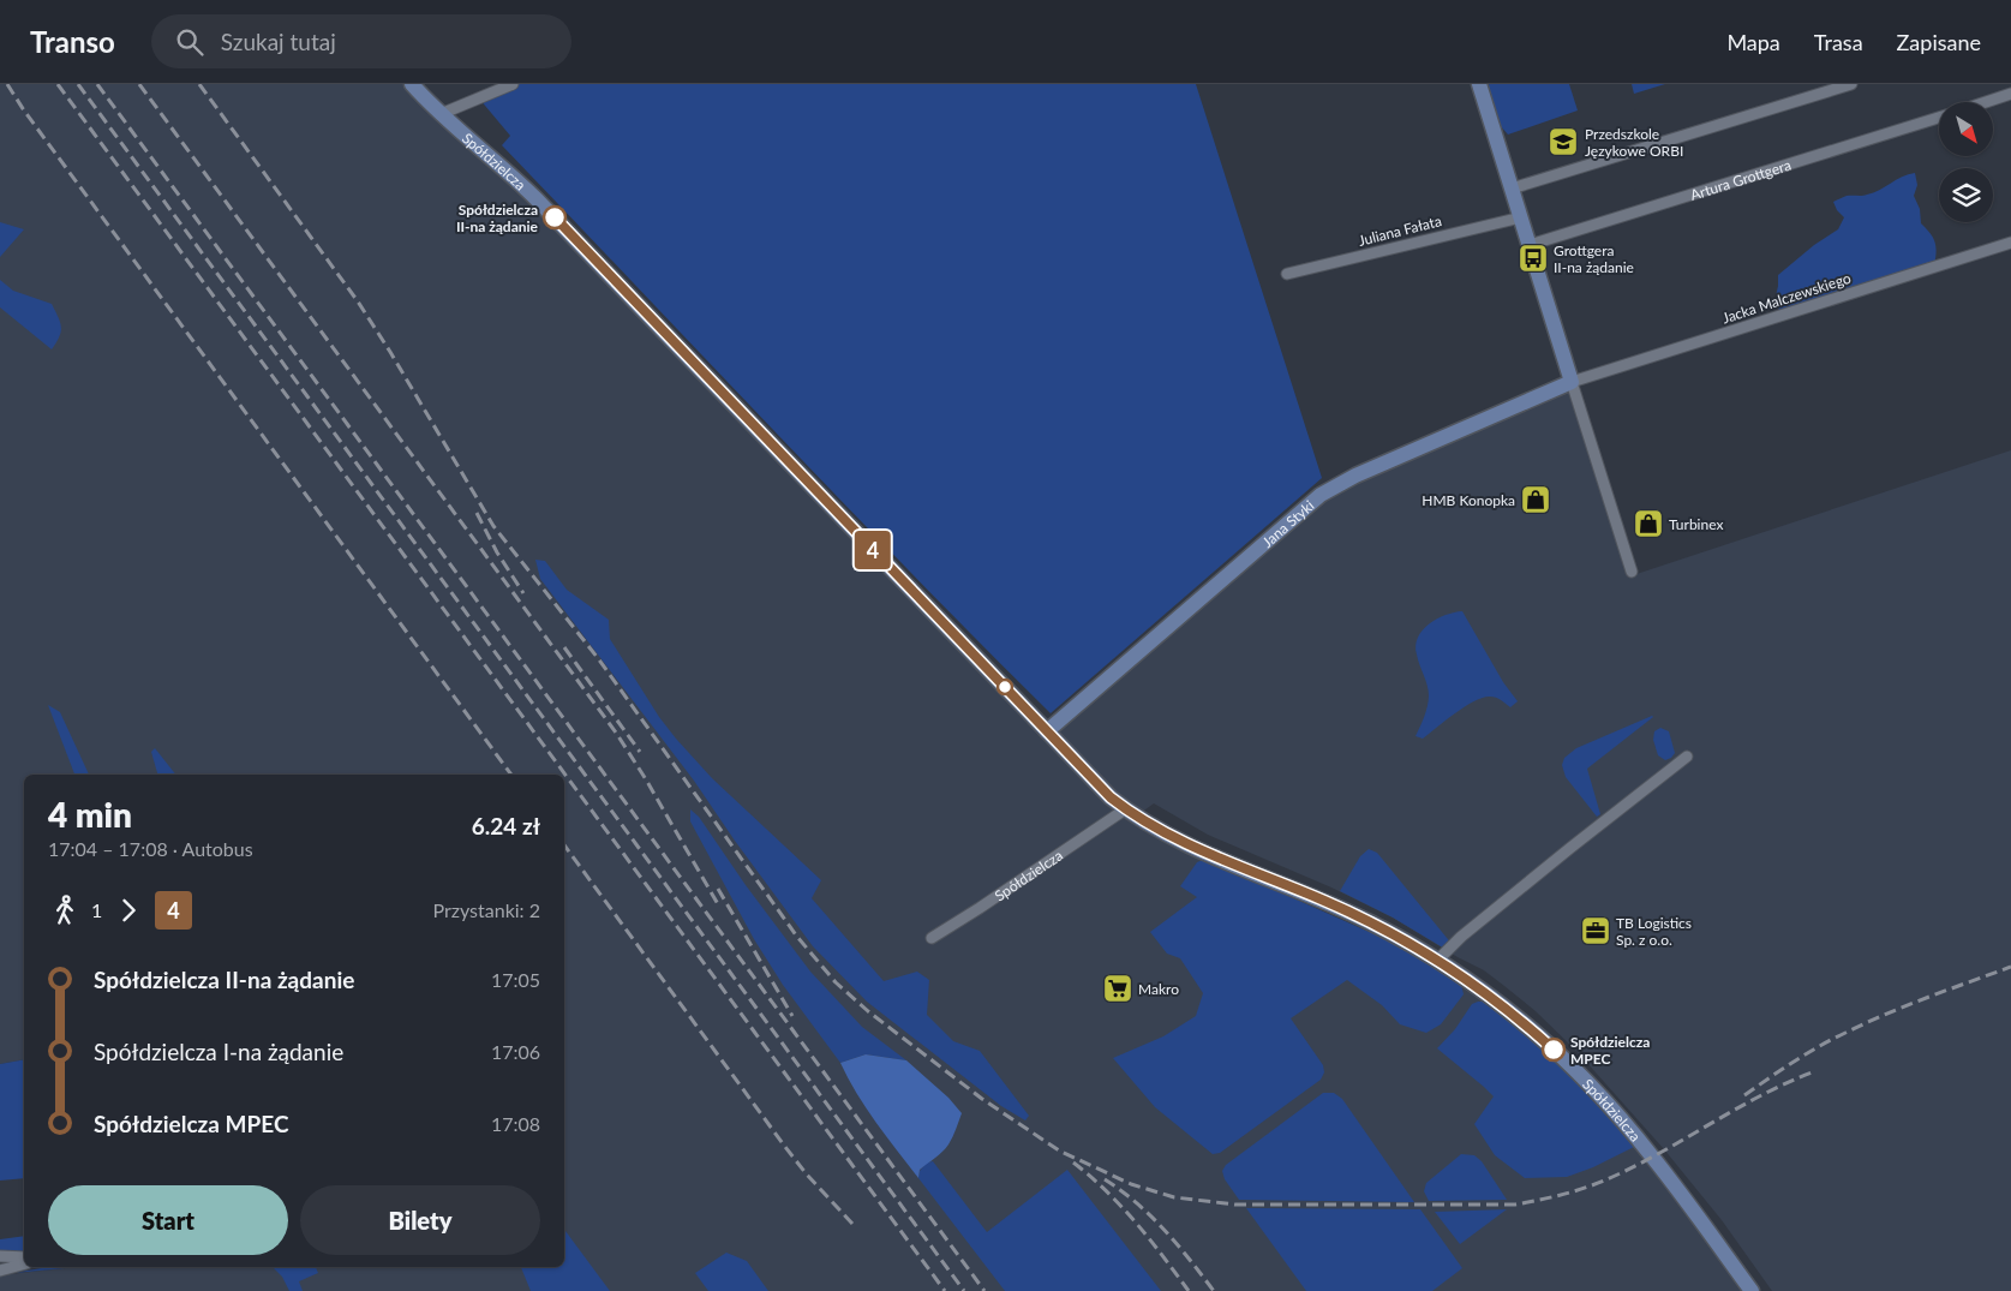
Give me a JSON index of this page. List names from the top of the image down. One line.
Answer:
{"streets":{"street":["Spółdzielcza","Artura Grottgera","Juliana Fałata","Jacka Malczewskiego","Jana Styki"]},"crossings":[["Spółdzielcza","Jana Styki"],["Jacka Malczewskiego","Jana Styki"]],"places":{"school or university":["Przedszkole Językowe ORBI"],"other":["Spółdzielcza II-na żądanie","Spółdzielcza MPEC"],"bus stop":["Grottgera II-na żądanie"],"shop":["HMB Konopka","Turbinex"],"office":["TB Logistics Sp. z o.o."],"supermarket":["Makro"]},"lines":["bus line 4"],"north":"bottom right","page":{"header":"Transo","search":"Szukaj tutaj","nav":["Mapa","Trasa","Zapisane"],"on_map":"4","heading":["4 min","17:04 – 17:08 · Autobus","6.24 zł"],"legs":["1","4","Przystanki: 2"],"list":[{"name":"Spółdzielcza II-na żądanie","value":"17:05"},{"name":"Spółdzielcza I-na żądanie","value":"17:06"},{"name":"Spółdzielcza MPEC","value":"17:08"}],"buttons":["Start","Bilety"]}}
